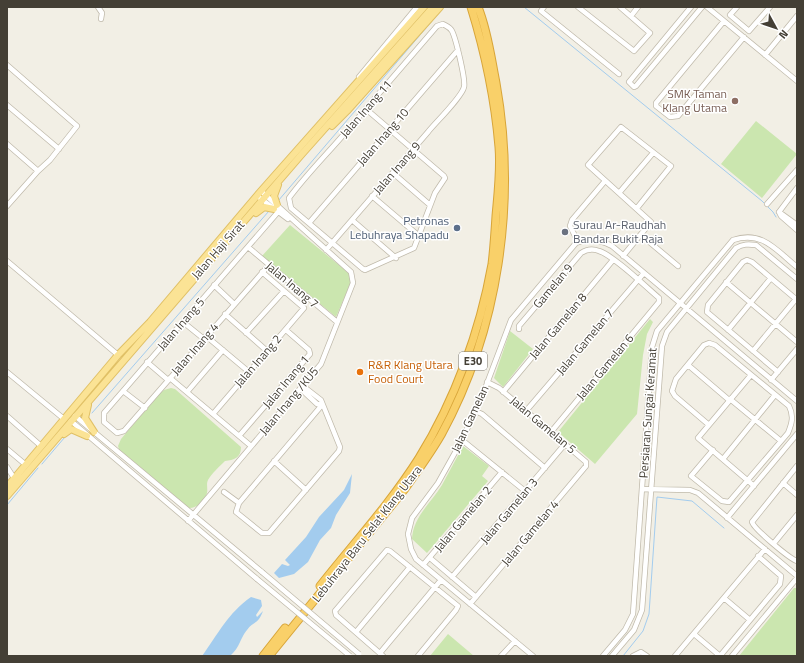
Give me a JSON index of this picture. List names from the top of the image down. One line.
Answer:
{"streets":{"highway":["E30","Lebuhraya Baru Selat Klang Utara"],"main road":["Jalan Haji Sirat"],"street":["Jalan Inang 11","Jalan Inang 10","Jalan Inang 9","Jalan Inang 7","Gamelan 9","Jalan Inang 5","Jalan Gamelan 8","Jalan Gamelan 7","Jalan Inang 4","Jalan Inang 2","Jalan Gamelan 6","Jalan Inang 1","Jalan Inang /KU5","Persiaran Sungai Keramat","Jalan Gamelan","Jalan Gamelan 5","Jalan Gamelan 3","Jalan Gamelan 2","Jalan Gamelan 4"]},"crossings":[["Jalan Inang 11","Jalan Inang 10"],["Jalan Inang 11","Jalan Inang 9"],["Jalan Inang 9","Jalan Inang /KU5"],["Jalan Haji Sirat","Jalan Inang /KU5"],["Jalan Inang 7","Jalan Inang 5"],["Jalan Inang 7","Jalan Inang 4"],["Jalan Inang 7","Jalan Inang /KU5"],["Gamelan 9","Jalan Gamelan 8"],["Jalan Inang 5","Jalan Inang 4"],["Jalan Inang 5","Jalan Inang /KU5"],["Jalan Gamelan 8","Jalan Gamelan 5"],["Jalan Gamelan 7","Jalan Gamelan 6"],["Jalan Gamelan 7","Jalan Gamelan 5"],["Jalan Inang 2","Jalan Inang 1"],["Jalan Gamelan 6","Jalan Gamelan 5"],["Jalan Gamelan","Jalan Gamelan 5"],["Jalan Gamelan","Jalan Gamelan 2"],["Jalan Gamelan","Jalan Gamelan 4"],["Jalan Gamelan 5","Jalan Gamelan 3"],["Jalan Gamelan 5","Jalan Gamelan 4"]],"places":["SMK Taman Klang Utama","Petronas Lebuhraya Shapadu","Surau Ar-Raudhah Bandar Bukit Raja","R&R Klang Utara Food Court"],"north":"bottom right"}
